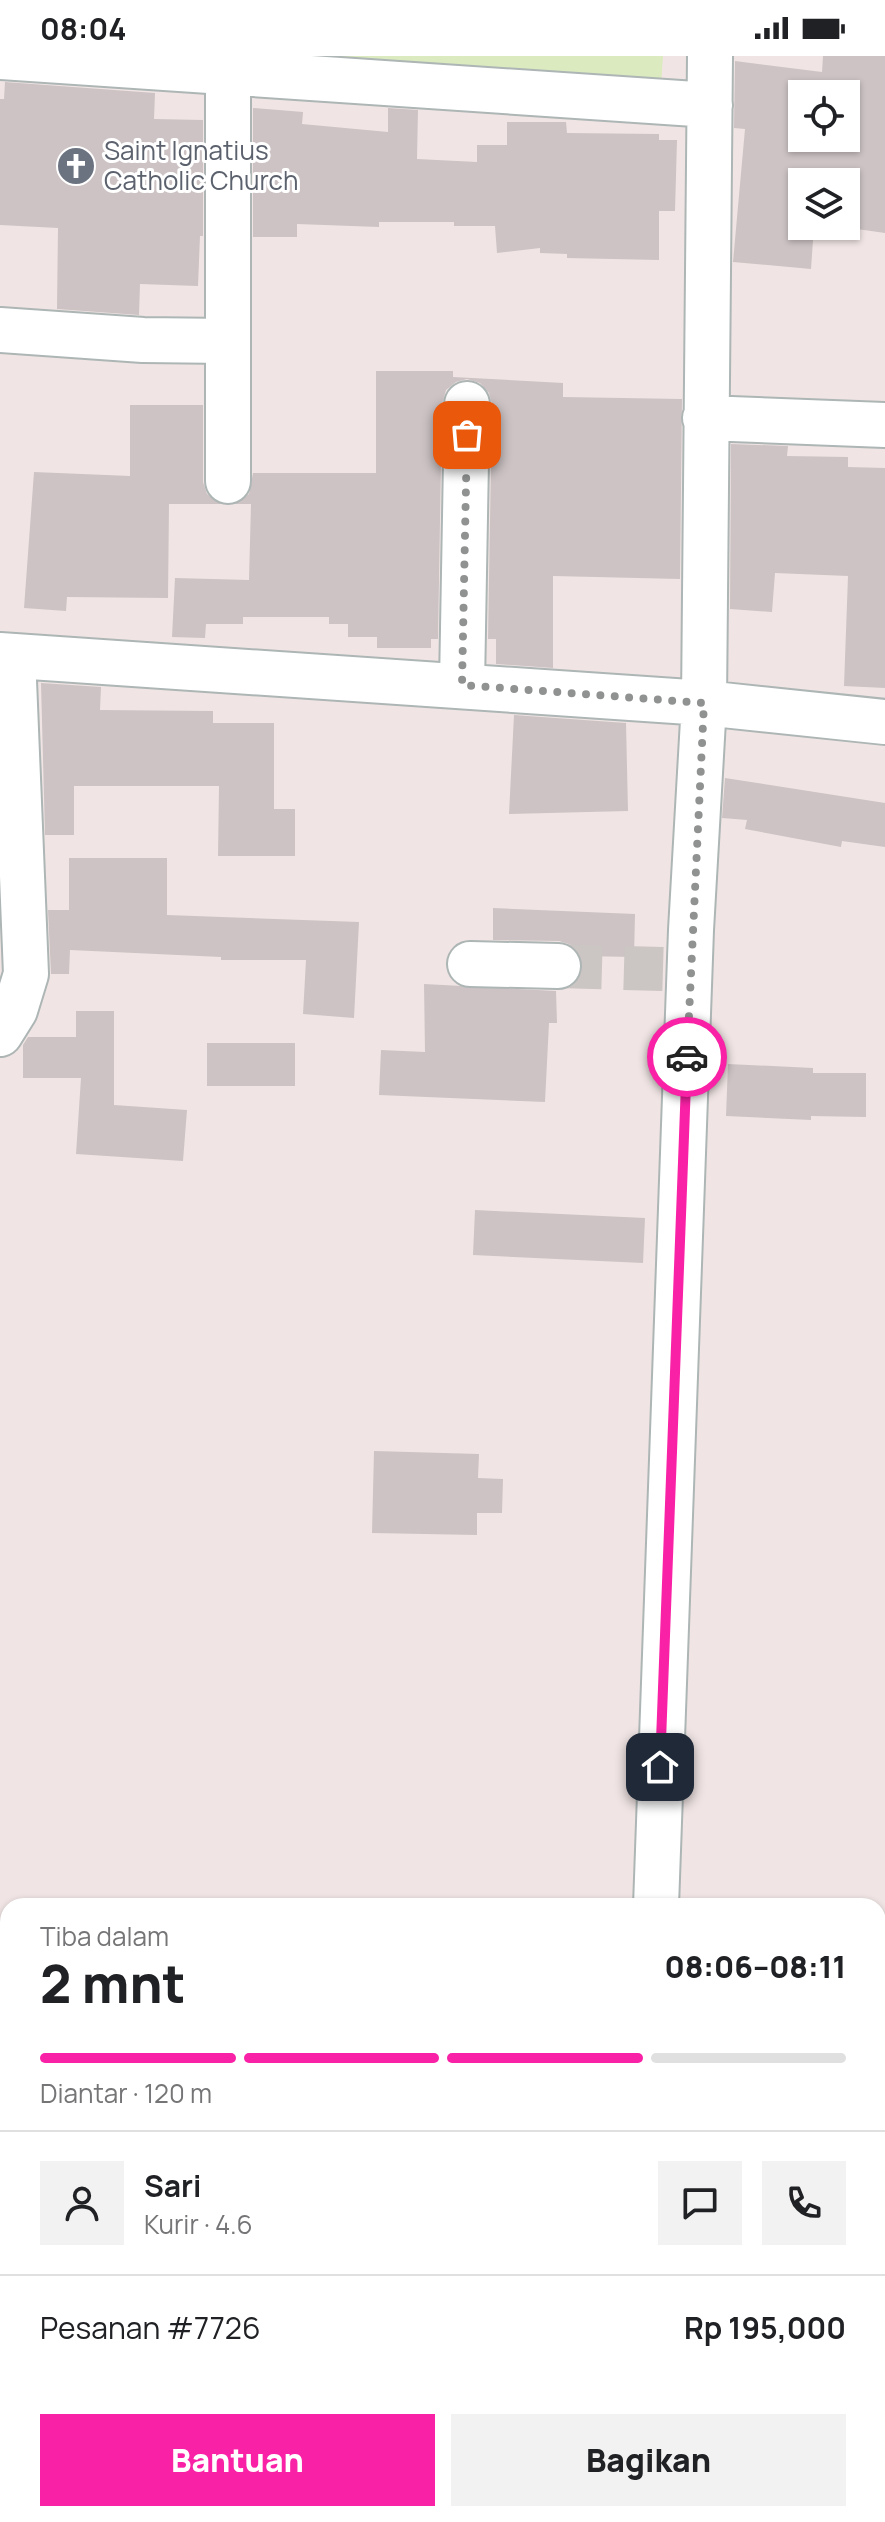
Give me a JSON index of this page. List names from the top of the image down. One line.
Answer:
{"places":{"church":["Saint Ignatius Catholic Church"]},"page":{"status":"08:04","heading":["2 mnt","Tiba dalam","08:06–08:11"],"panel":["Sari","Kurir · 4.6","Pesanan #7726","Rp 195,000"],"bar":"Diantar · 120 m","buttons":["Bantuan","Bagikan"]}}
